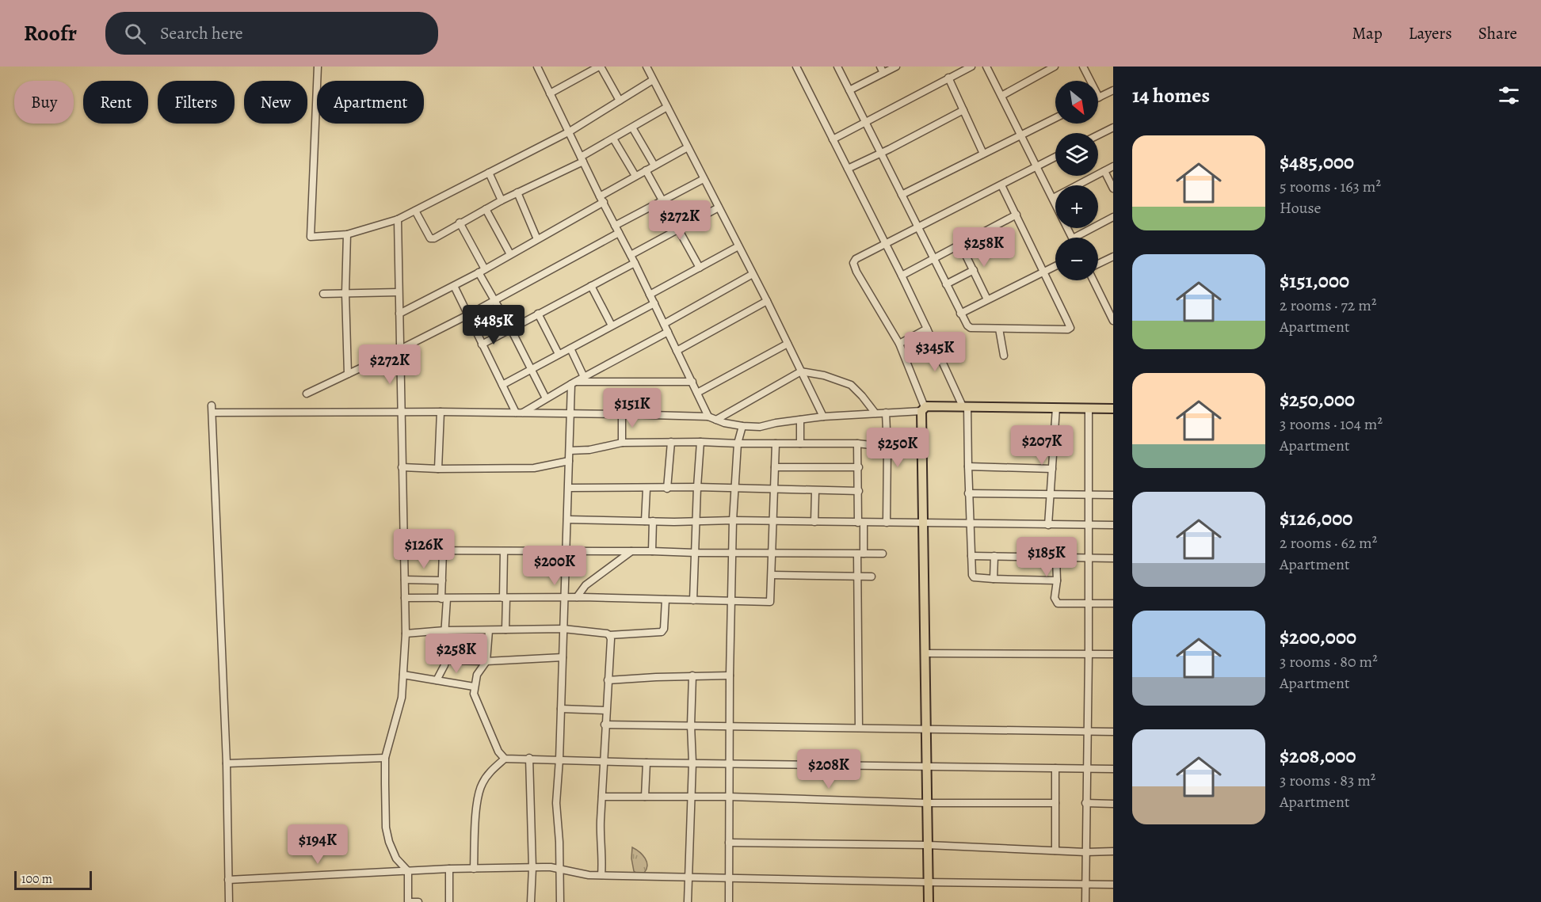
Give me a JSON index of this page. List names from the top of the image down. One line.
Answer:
{"scale_bar":"100 m","north":"bottom right","page":{"header":"Roofr","search":"Search here","nav":["Map","Layers","Share"],"heading":"14 homes","map_buttons":["+","−"],"chip":["Buy","Rent","Filters","New","Apartment"],"list":[{"name":"$485,000","note":"5 rooms · 163 m² · House"},{"name":"$151,000","note":"2 rooms · 72 m² · Apartment"},{"name":"$250,000","note":"3 rooms · 104 m² · Apartment"},{"name":"$126,000","note":"2 rooms · 62 m² · Apartment"},{"name":"$200,000","note":"3 rooms · 80 m² · Apartment"},{"name":"$208,000","note":"3 rooms · 83 m² · Apartment"}],"price":["$272K","$258K","$485K","$345K","$272K","$151K","$207K","$250K","$126K","$185K","$200K","$258K","$208K","$194K"],"scale":"100 m"}}
